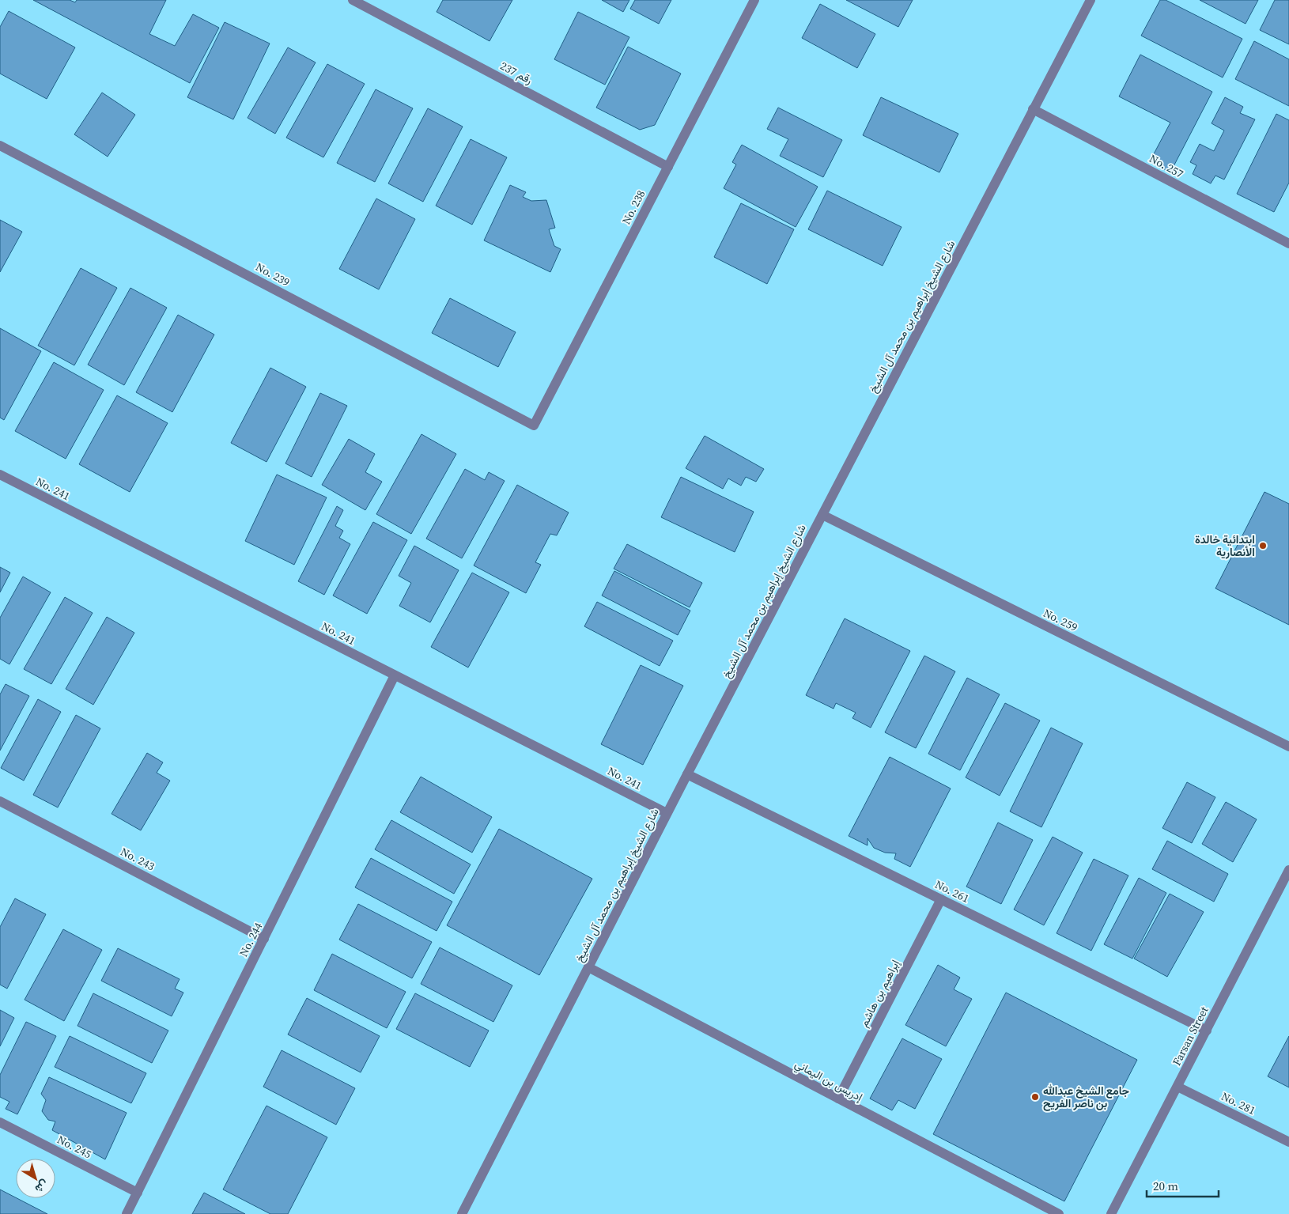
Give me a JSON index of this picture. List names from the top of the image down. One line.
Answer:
{"streets":{"street":["رقم 237","No. 257","No. 238","No. 239","شارع الشيخ إبراهيم بن محمد آل الشيخ","No. 241","No. 259","No. 243","No. 261","No. 244","إبراهيم بن هاشم","Farsan Street","إدريس بن اليماني","No. 281","No. 245"]},"crossings":[["رقم 237","No. 238"],["No. 257","شارع الشيخ إبراهيم بن محمد آل الشيخ"],["No. 238","No. 239"],["شارع الشيخ إبراهيم بن محمد آل الشيخ","No. 241"],["شارع الشيخ إبراهيم بن محمد آل الشيخ","No. 259"],["شارع الشيخ إبراهيم بن محمد آل الشيخ","No. 261"],["شارع الشيخ إبراهيم بن محمد آل الشيخ","إدريس بن اليماني"],["No. 241","No. 244"],["No. 243","No. 244"],["No. 261","إبراهيم بن هاشم"],["No. 261","Farsan Street"],["No. 244","No. 245"],["إبراهيم بن هاشم","إدريس بن اليماني"],["Farsan Street","No. 281"]],"places":["ابتدائية خالدة الأنصارية","جامع الشيخ عبدالله بن ناصر الفريح"],"scale_bar":"20 m","north":"bottom right"}
